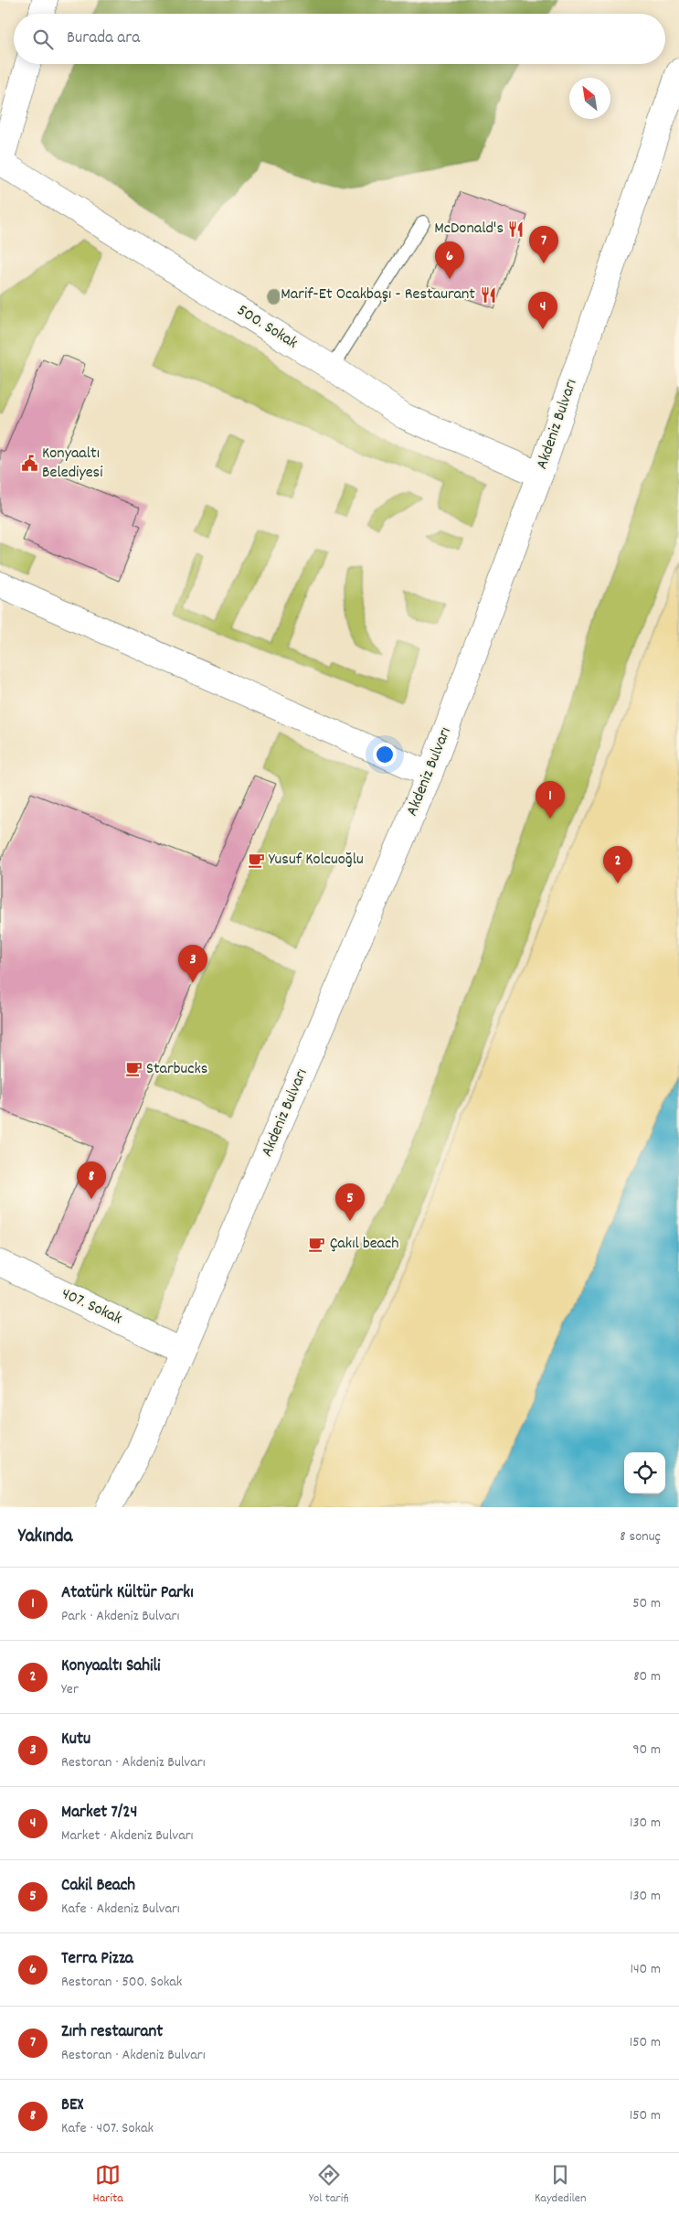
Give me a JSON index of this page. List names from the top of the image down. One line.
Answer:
{"streets":{"main road":["500. Sokak","Akdeniz Bulvarı","407. Sokak"]},"crossings":[["500. Sokak","Akdeniz Bulvarı"],["Akdeniz Bulvarı","407. Sokak"]],"places":{"restaurant":["McDonald's","Marif-Et Ocakbaşı - Restaurant"],"public building":["Konyaaltı Belediyesi"],"cafe":["Yusuf Kolcuoğlu","Starbucks","Çakıl beach"]},"north":"top left","page":{"search":"Burada ara","pins":["7","6","4","1","2","3","8","5"],"heading":["Yakında","8 sonuç"],"list":[{"mark":"1","name":"Atatürk Kültür Parkı","note":"Park · Akdeniz Bulvarı","value":"50 m"},{"mark":"2","name":"Konyaaltı Sahili","note":"Yer","value":"80 m"},{"mark":"3","name":"Kutu","note":"Restoran · Akdeniz Bulvarı","value":"90 m"},{"mark":"4","name":"Market 7/24","note":"Market · Akdeniz Bulvarı","value":"130 m"},{"mark":"5","name":"Cakil Beach","note":"Kafe · Akdeniz Bulvarı","value":"130 m"},{"mark":"6","name":"Terra Pizza","note":"Restoran · 500. Sokak","value":"140 m"},{"mark":"7","name":"Zırh restaurant","note":"Restoran · Akdeniz Bulvarı","value":"150 m"},{"mark":"8","name":"BEX","note":"Kafe · 407. Sokak","value":"150 m"}],"nav":["Harita","Yol tarifi","Kaydedilen"]}}
